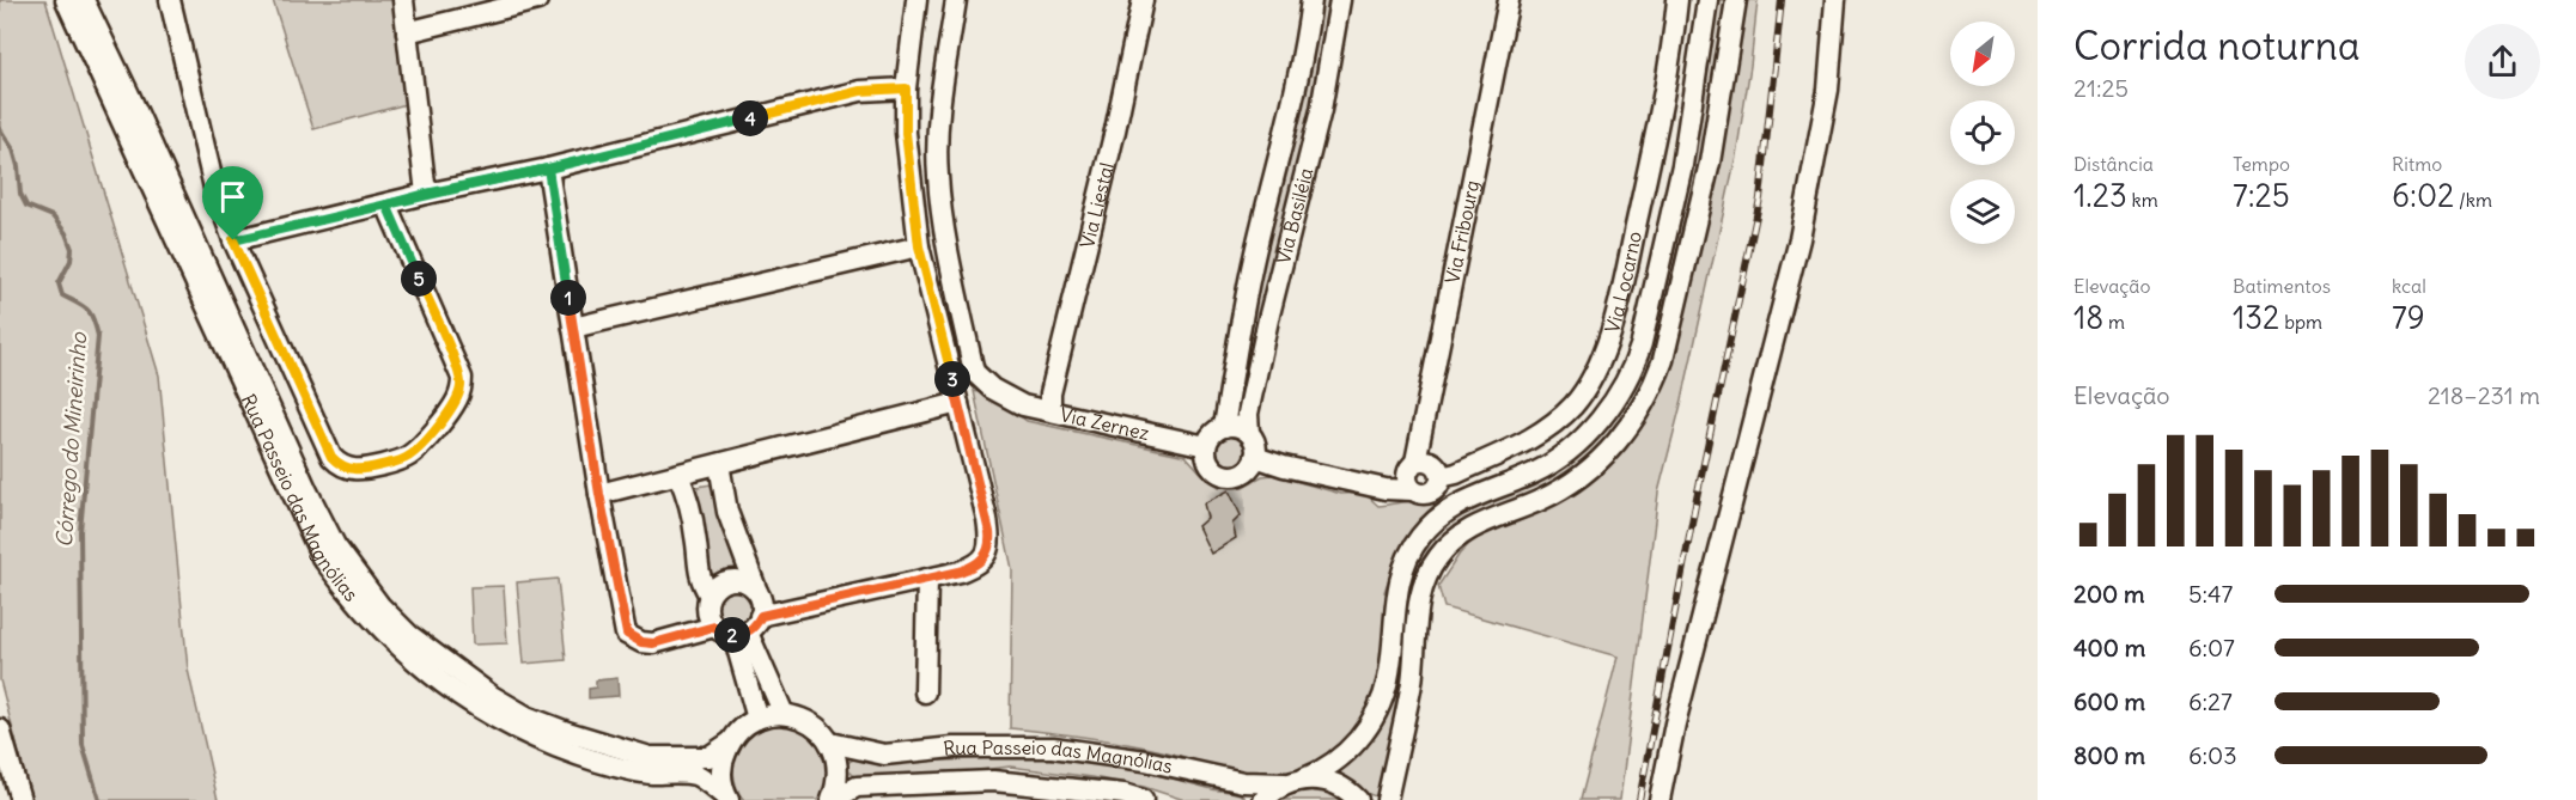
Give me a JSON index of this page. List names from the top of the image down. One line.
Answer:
{"streets":{"street":["Via Liestal","Via Basiléia","Via Fribourg","Via Locarno","Via Zernez","Rua Passeio das Magnólias"]},"crossings":[["Via Liestal","Via Zernez"],["Via Basiléia","Via Zernez"],["Via Fribourg","Via Locarno"]],"water":["Córrego do Mineirinho"],"north":"bottom left","page":{"heading":["Corrida noturna","21:25"],"pins":["4","5","1","3","2"],"stats":[["Distância","1.23 km"],["Tempo","7:25"],["Ritmo","6:02 /km"],["Elevação","18 m"],["Batimentos","132 bpm"],["kcal","79"]],"chart":["Elevação","218–231 m"],"list":[{"name":"200 m","note":"5:47"},{"name":"400 m","note":"6:07"},{"name":"600 m","note":"6:27"},{"name":"800 m","note":"6:03"}]}}
